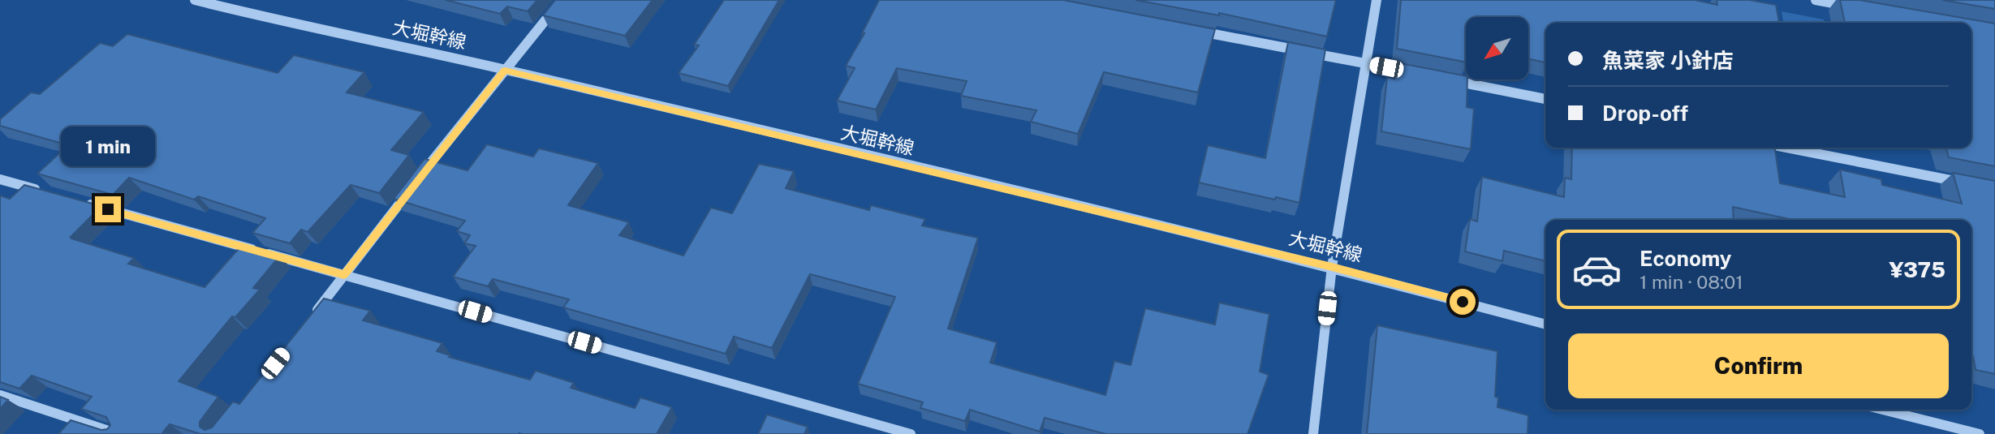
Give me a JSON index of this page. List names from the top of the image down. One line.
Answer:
{"streets":{"street":["大堀幹線"]},"north":"bottom left","page":{"banner":["魚菜家 小針店","Drop-off"],"bubble":"1 min","list":[{"name":"Economy","note":"1 min · 08:01","value":"¥375"}],"buttons":"Confirm"}}
